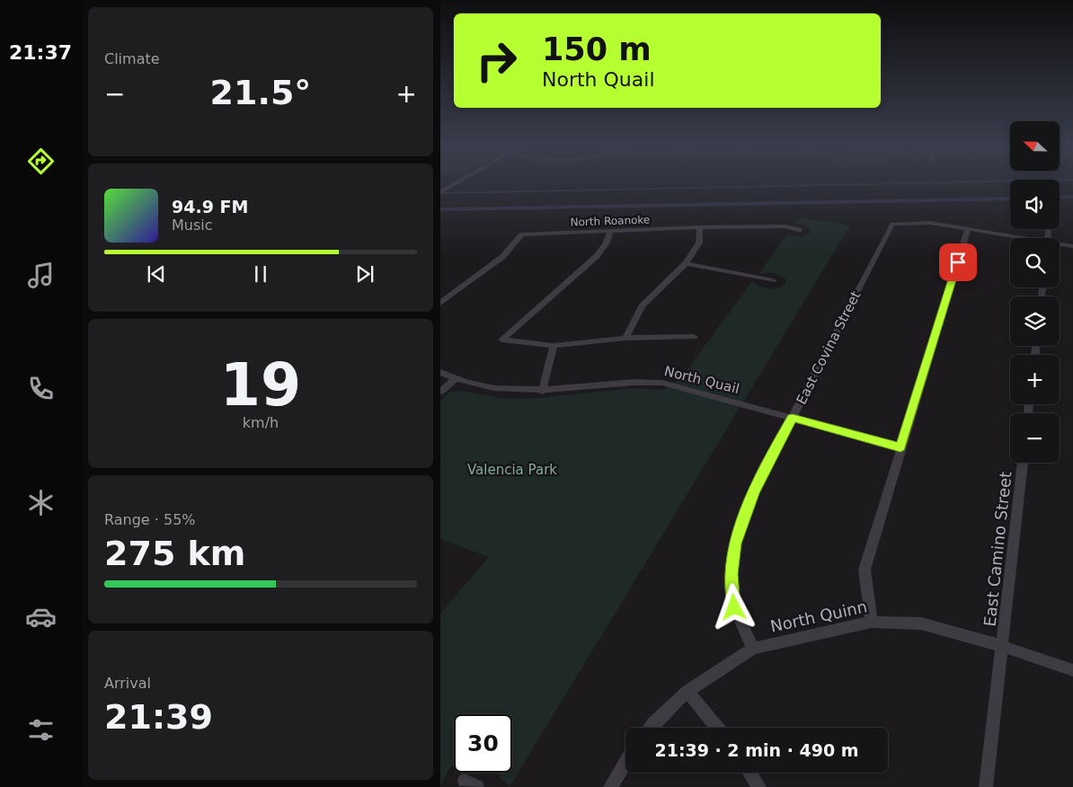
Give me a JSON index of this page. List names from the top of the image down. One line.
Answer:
{"streets":{"street":["North Roanoke","East Covina Street","North Quail","East Camino Street","North Quinn"]},"crossings":[["East Covina Street","North Quail"],["East Covina Street","North Quinn"],["East Camino Street","North Quinn"]],"parks":["Valencia Park"],"north":"left","page":{"tabs":"21:37","tile":["Climate",["19","km/h"],["Range · 55%","275 km"],["Arrival","21:39"]],"turn":["150 m","North Quail"],"heat":["−","21.5°","+"],"map_buttons":["+","−"],"song":["94.9 FM","Music"],"limit":"30","trip":"21:39 · 2 min · 490 m"}}
